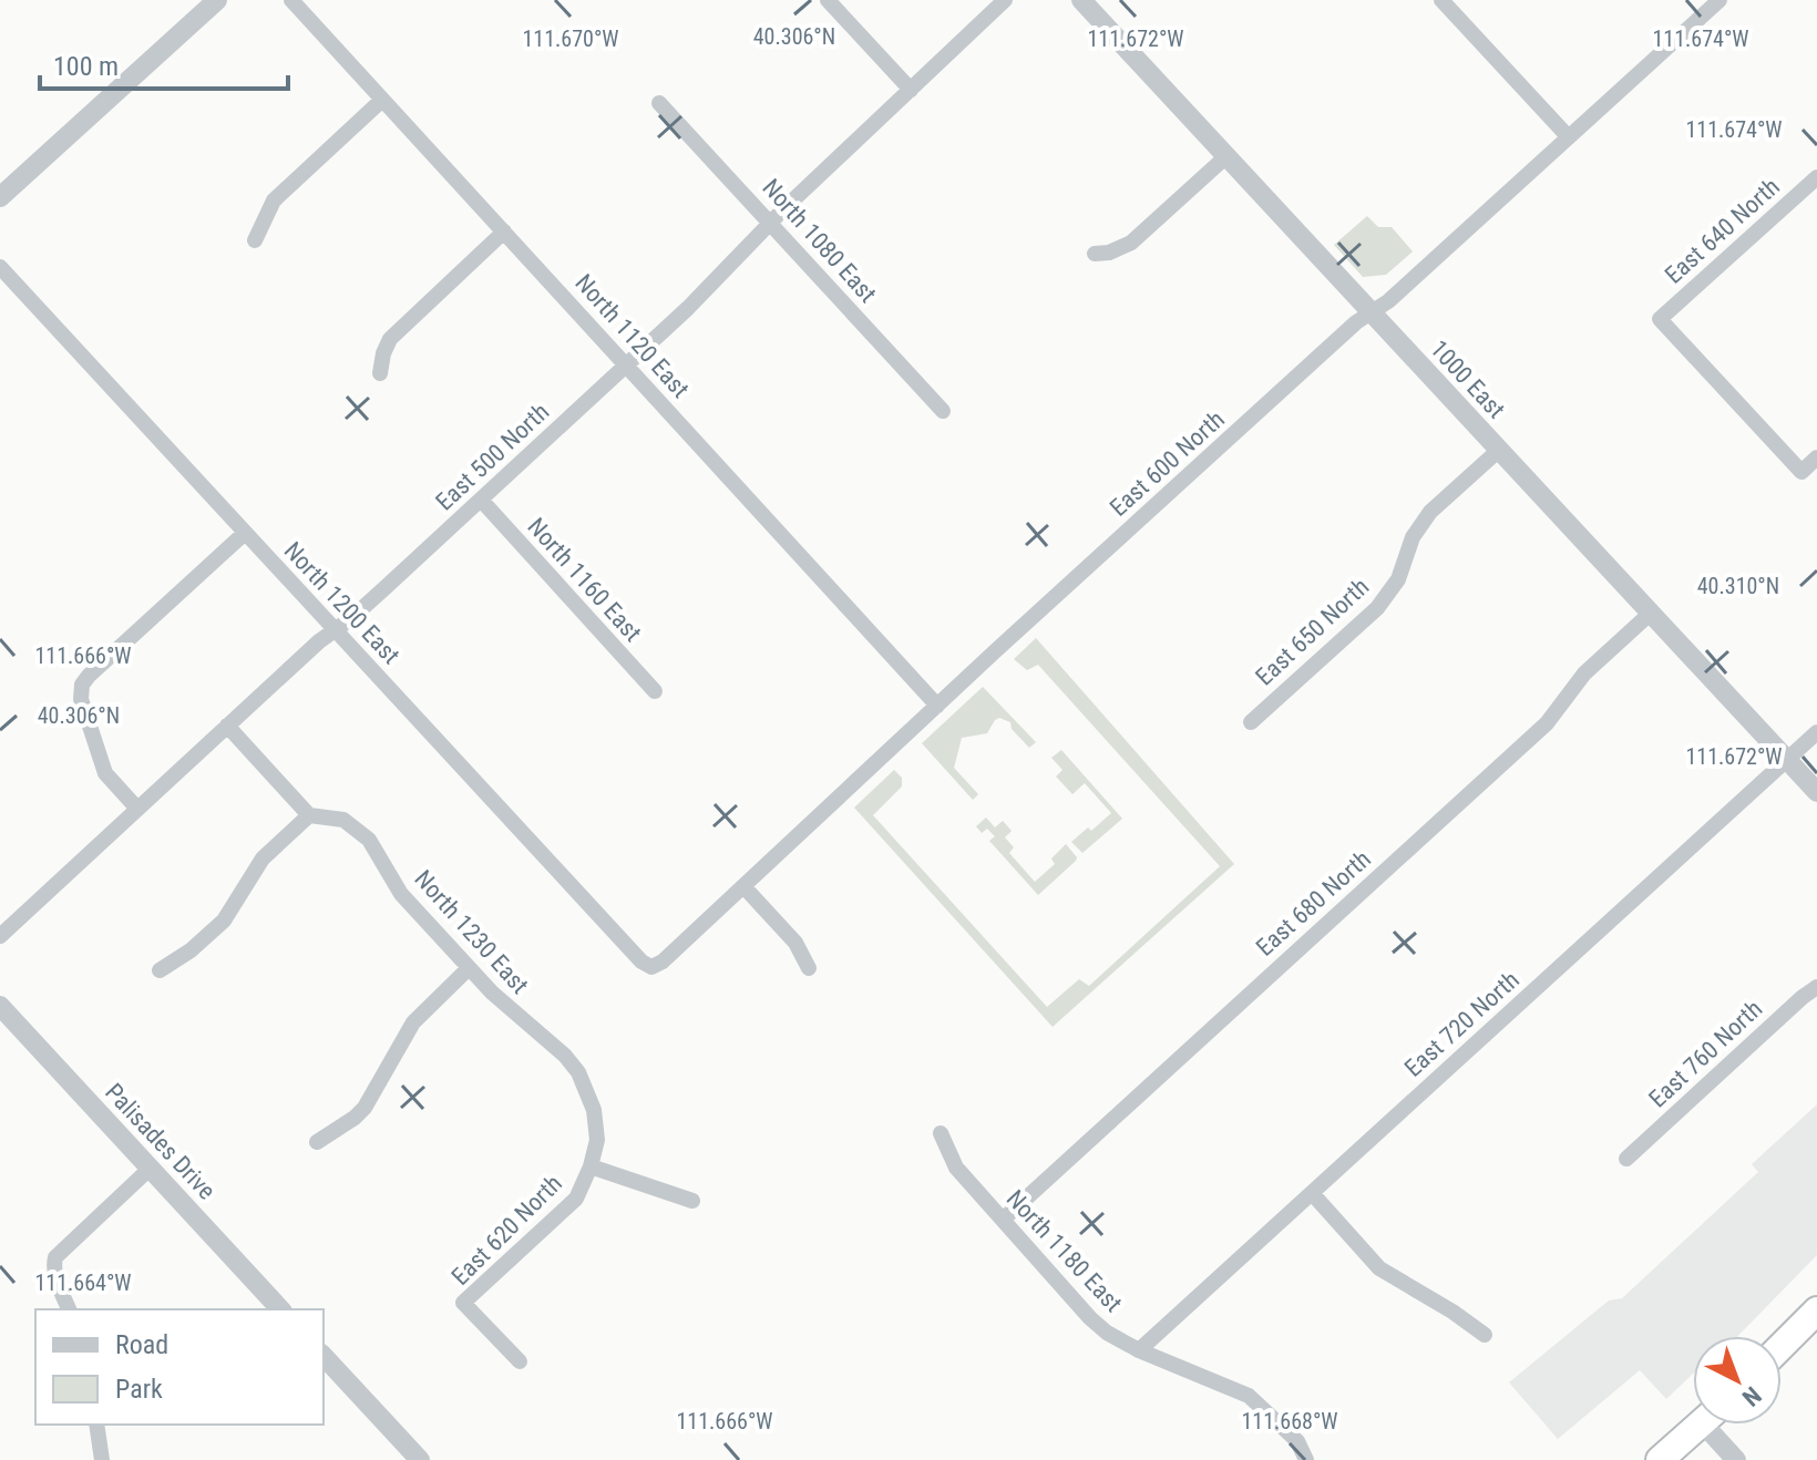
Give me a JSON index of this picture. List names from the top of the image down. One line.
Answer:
{"streets":{"street":["East 640 North","North 1080 East","North 1120 East","1000 East","East 500 North","East 600 North","North 1160 East","North 1200 East","East 650 North","East 680 North","North 1230 East","East 720 North","East 760 North","Palisades Drive","East 620 North","North 1180 East"]},"crossings":[["North 1080 East","East 500 North"],["North 1120 East","East 500 North"],["North 1120 East","East 600 North"],["1000 East","East 600 North"],["1000 East","East 650 North"],["1000 East","East 680 North"],["1000 East","East 720 North"],["East 500 North","North 1160 East"],["East 500 North","North 1200 East"],["East 600 North","North 1200 East"],["East 680 North","North 1180 East"],["North 1230 East","East 620 North"],["East 720 North","North 1180 East"]],"legend":["Road","Park"],"scale_bar":"100 m","north":"bottom right","coordinates":["40.306°N","111.670°W","111.672°W","111.674°W","40.310°N","111.666°W","111.664°W","111.668°W"]}
